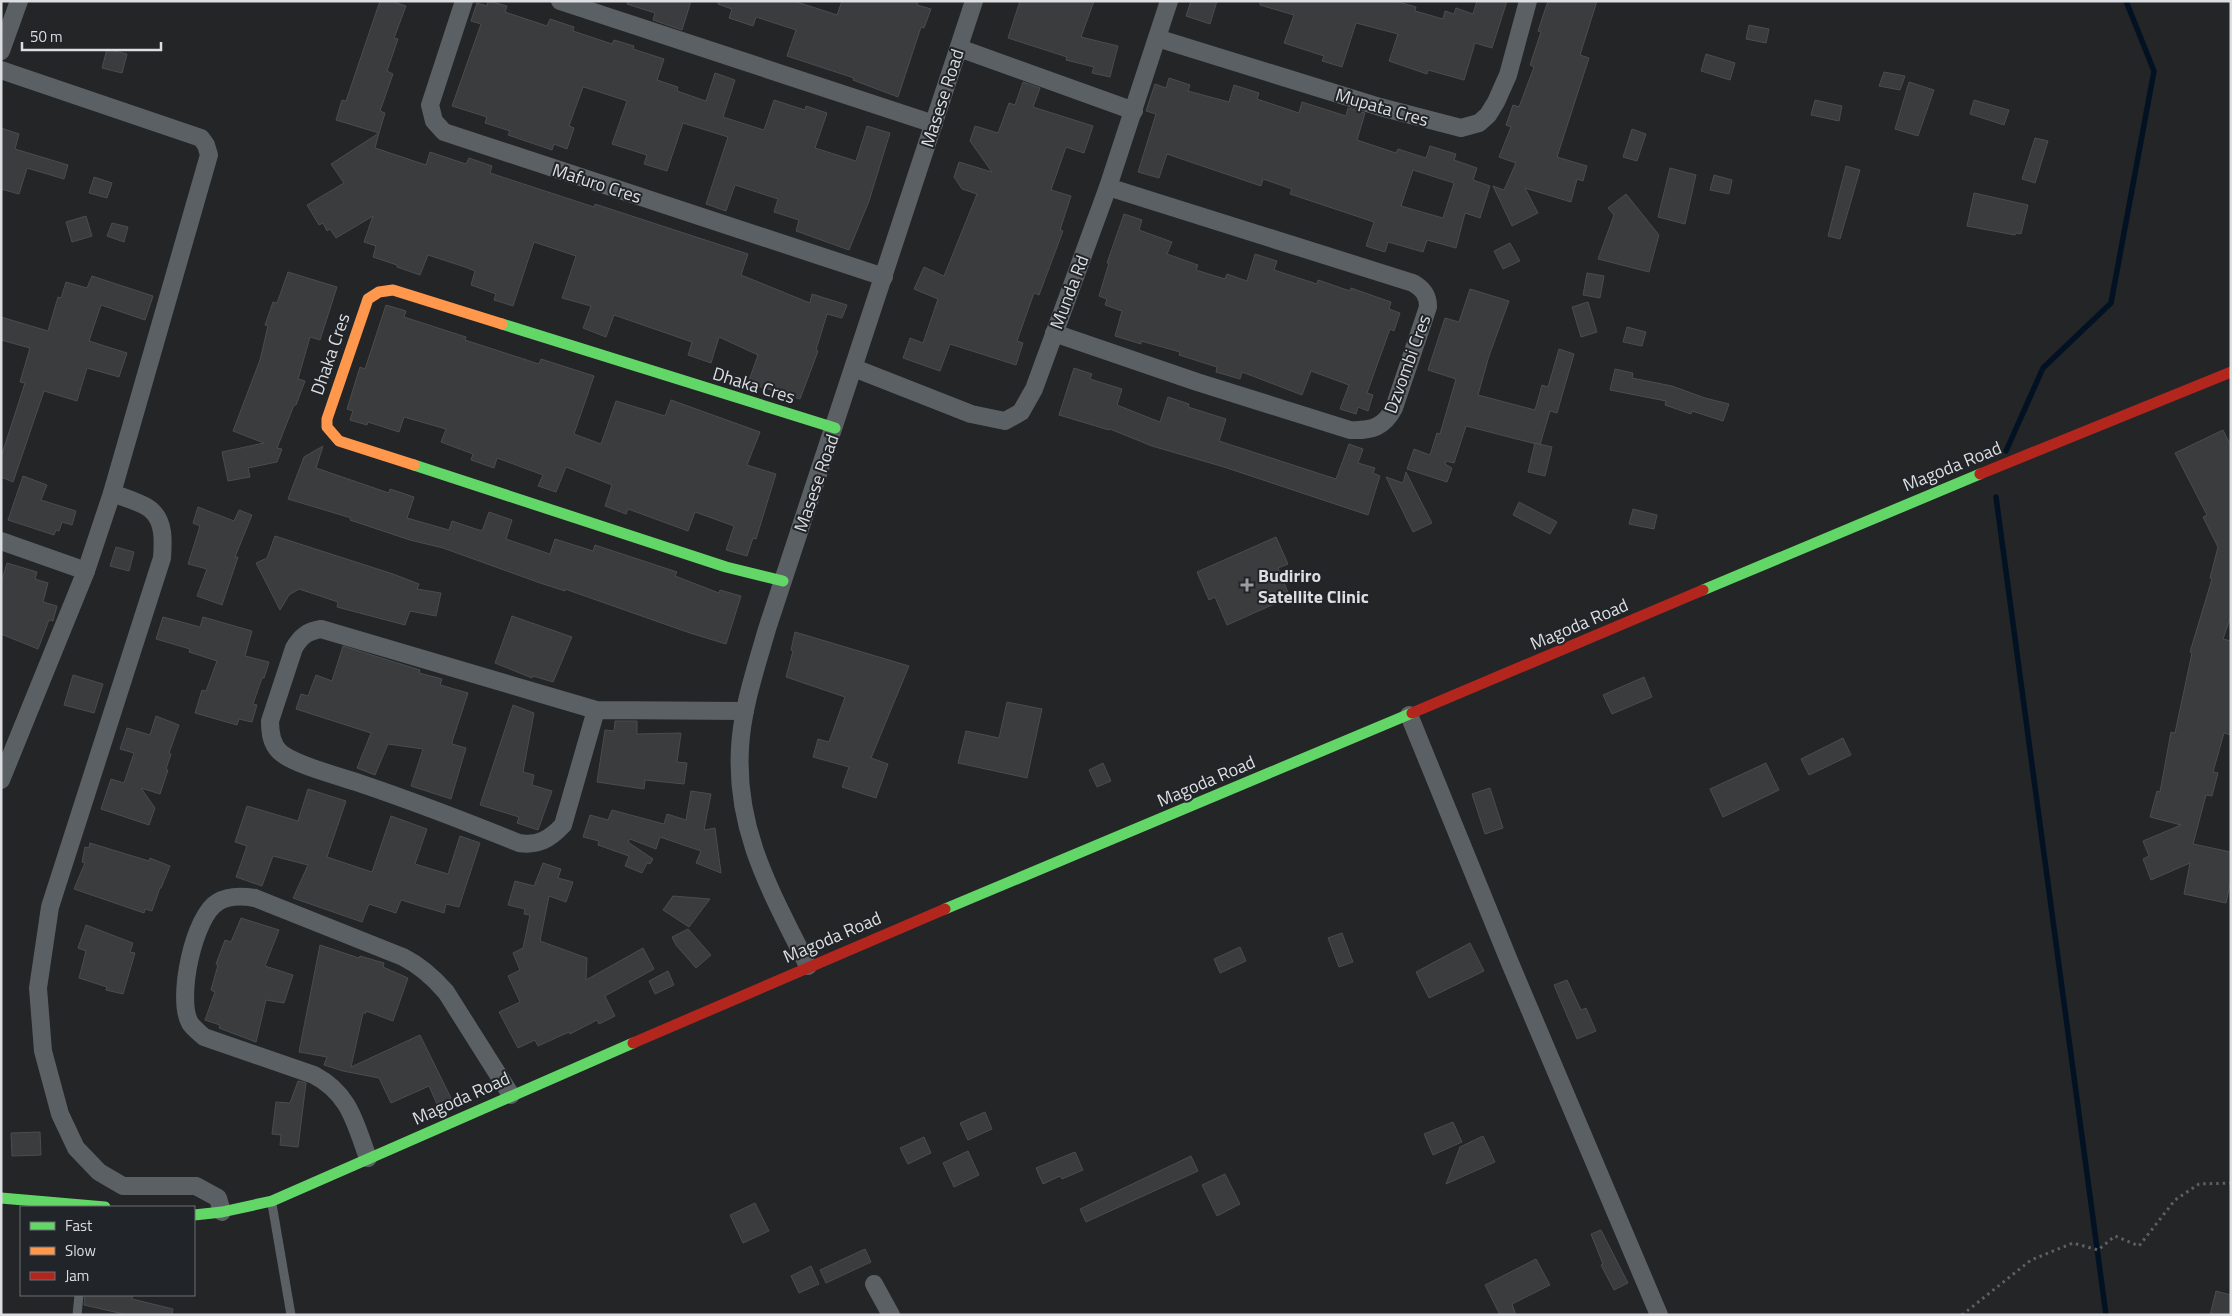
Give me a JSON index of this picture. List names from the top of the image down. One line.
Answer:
{"streets":{"street":["Masese Road","Mupata Cres","Mafuro Cres","Munda Rd","Dhaka Cres","Dzvombi Cres","Magoda Road"]},"crossings":[["Masese Road","Mafuro Cres"],["Masese Road","Munda Rd"],["Masese Road","Dhaka Cres"],["Masese Road","Magoda Road"],["Mupata Cres","Munda Rd"],["Munda Rd","Dzvombi Cres"]],"places":{"health":["Budiriro Satellite Clinic"]},"legend":["Fast","Slow","Jam"],"scale_bar":"50 m"}
